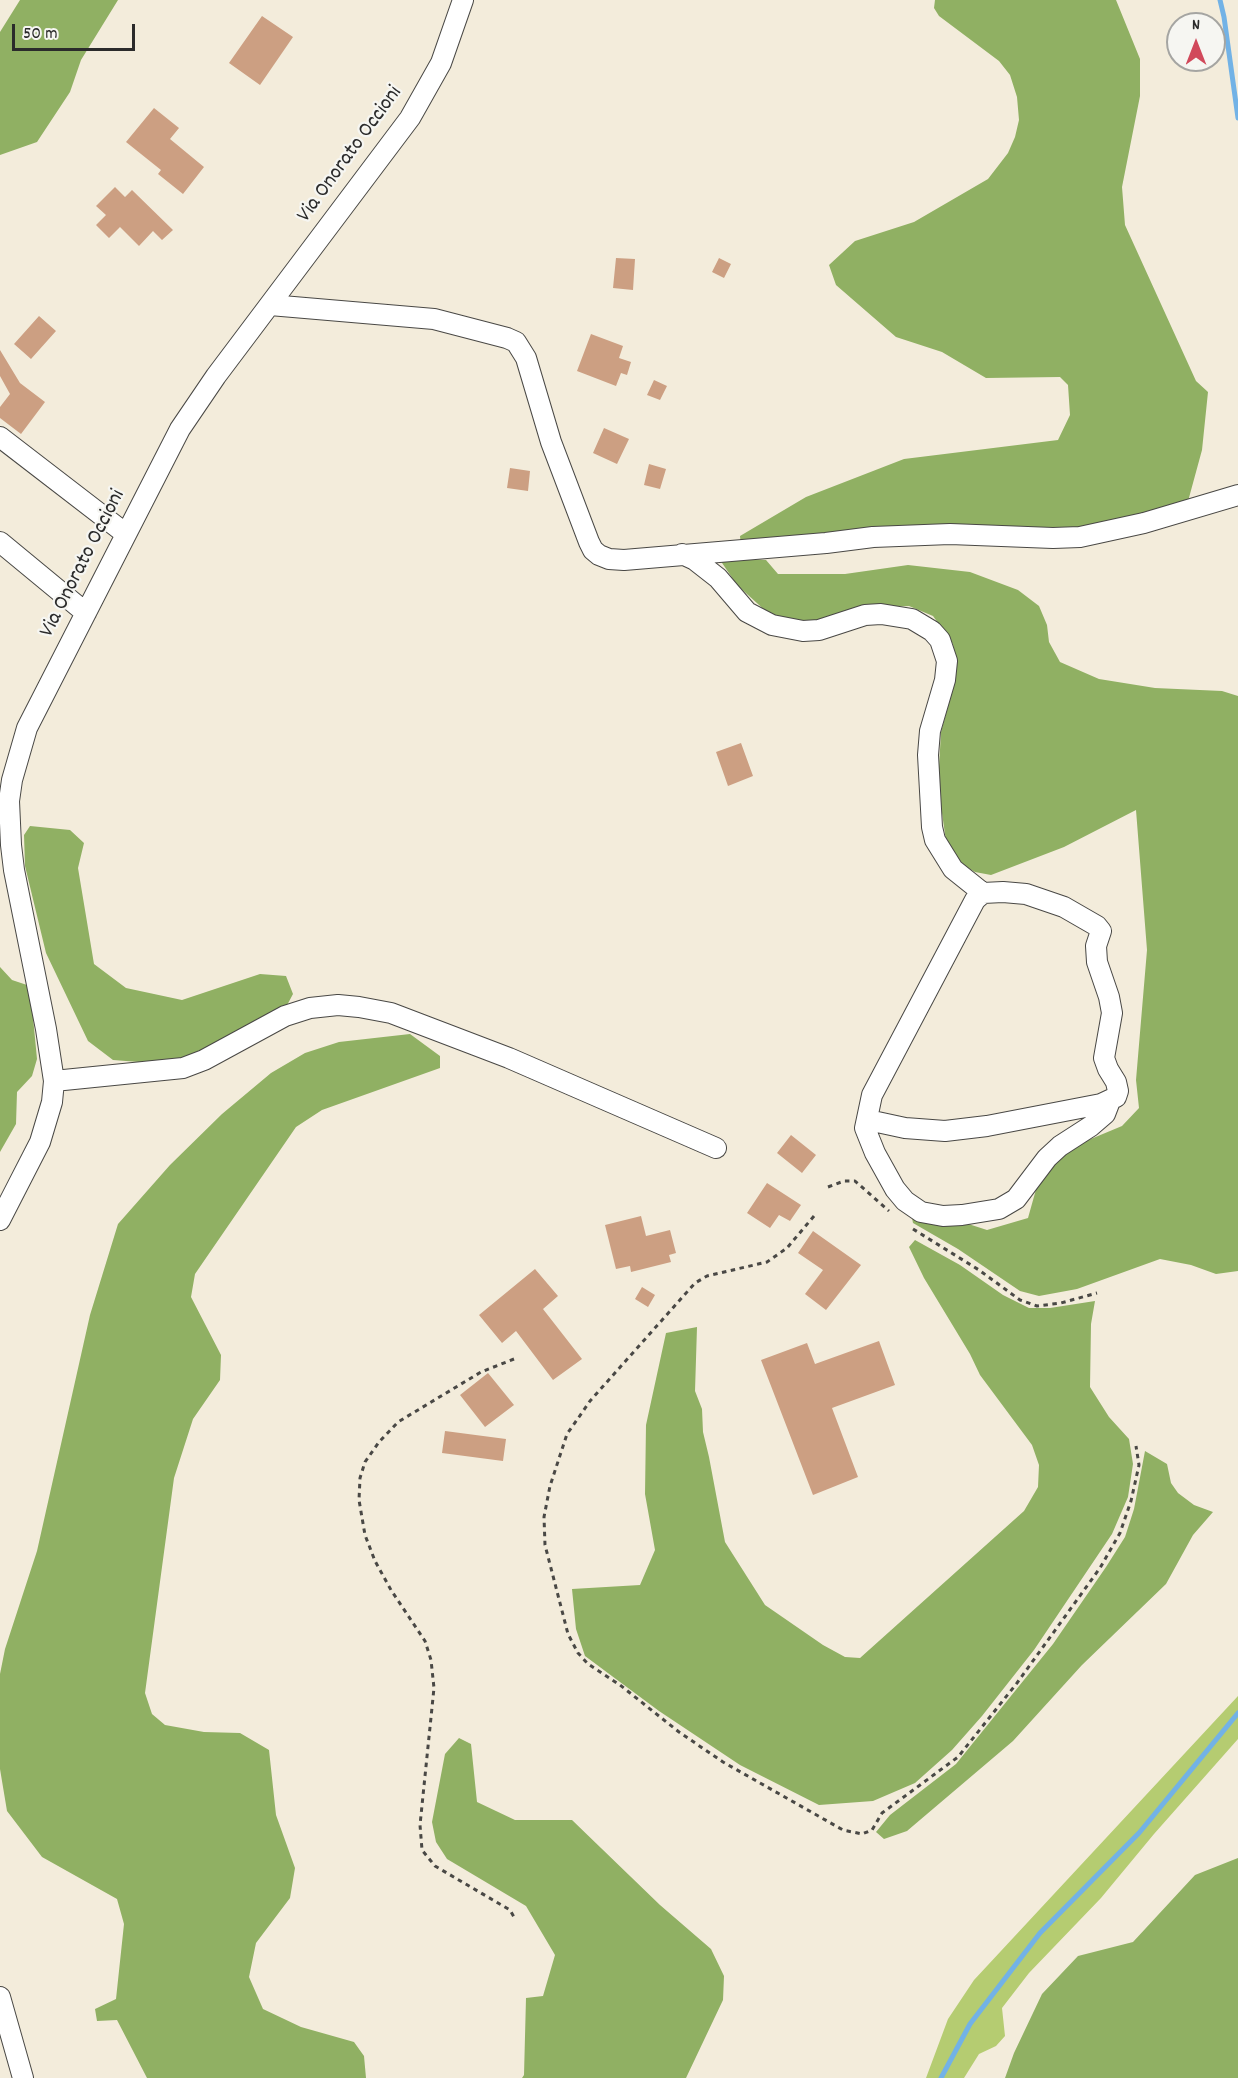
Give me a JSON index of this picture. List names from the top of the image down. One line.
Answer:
{"streets":{"street":["Via Onorato Occioni"]},"scale_bar":"50 m","north":"top"}
